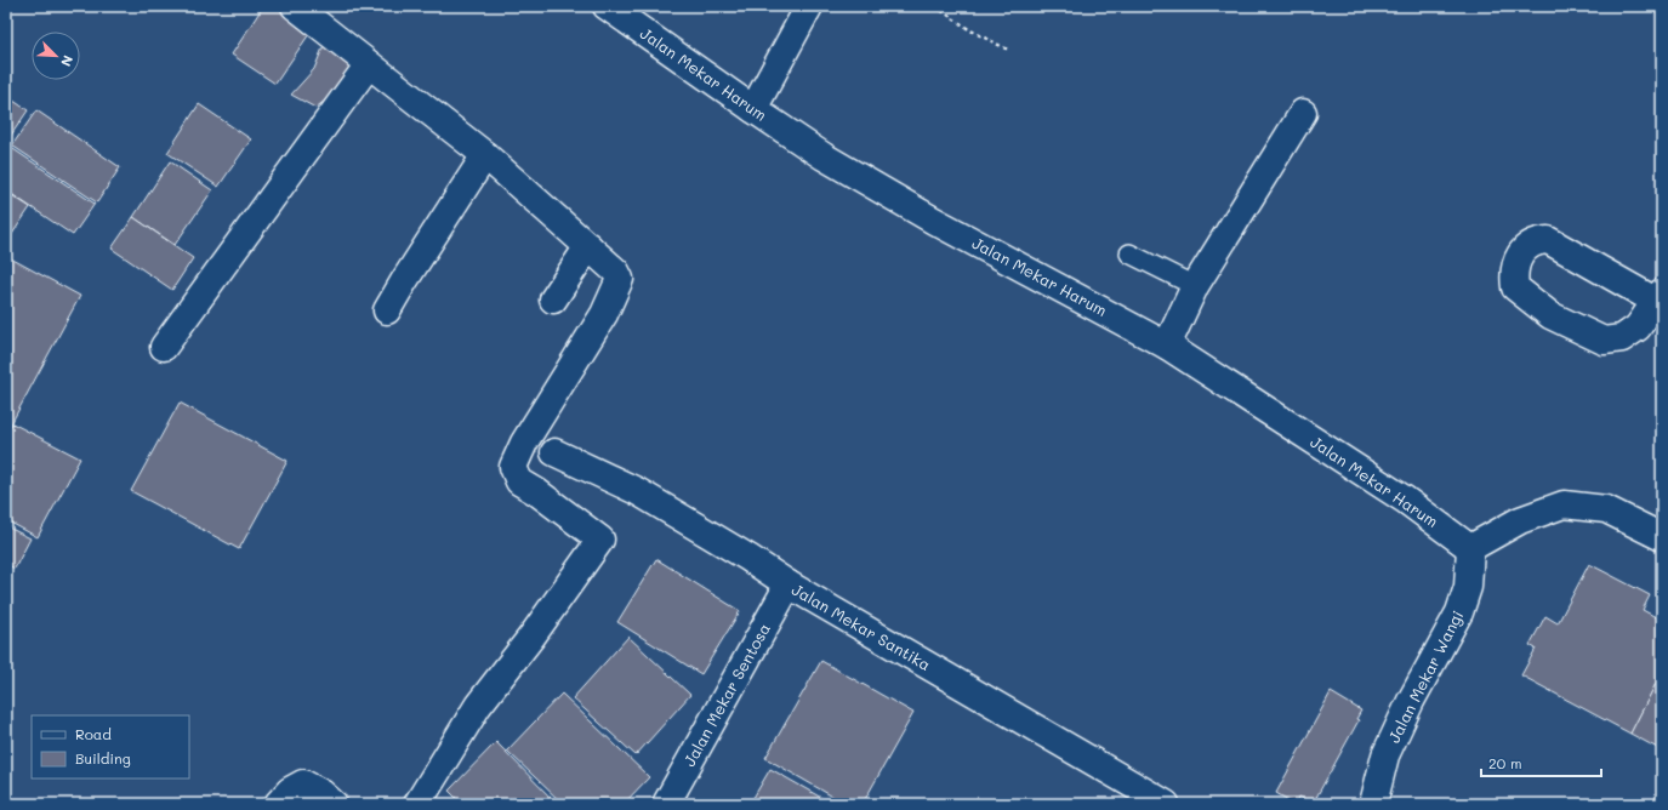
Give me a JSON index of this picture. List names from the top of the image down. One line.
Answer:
{"streets":{"street":["Jalan Mekar Harum","Jalan Mekar Santika","Jalan Mekar Wangi","Jalan Mekar Sentosa"]},"crossings":[["Jalan Mekar Harum","Jalan Mekar Wangi"],["Jalan Mekar Santika","Jalan Mekar Sentosa"]],"legend":["Road","Building"],"scale_bar":"20 m","north":"bottom right"}
